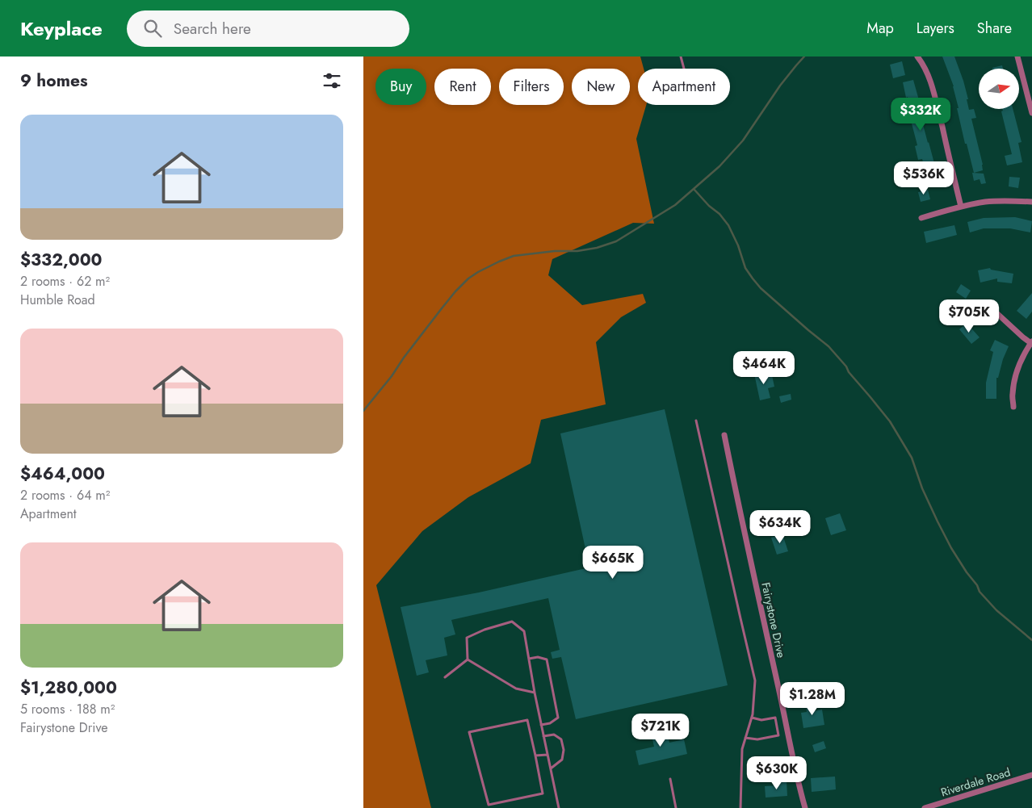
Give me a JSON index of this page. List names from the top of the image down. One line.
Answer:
{"streets":{"street":["Fairystone Drive","Riverdale Road"]},"north":"right","page":{"header":"Keyplace","search":"Search here","nav":["Map","Layers","Share"],"heading":"9 homes","chip":["Buy","Rent","Filters","New","Apartment"],"price":["$332K","$536K","$705K","$464K","$634K","$665K","$1.28M","$721K","$630K"],"list":[{"name":"$332,000","note":"2 rooms · 62 m² · Humble Road"},{"name":"$464,000","note":"2 rooms · 64 m² · Apartment"},{"name":"$1,280,000","note":"5 rooms · 188 m² · Fairystone Drive"}]}}
